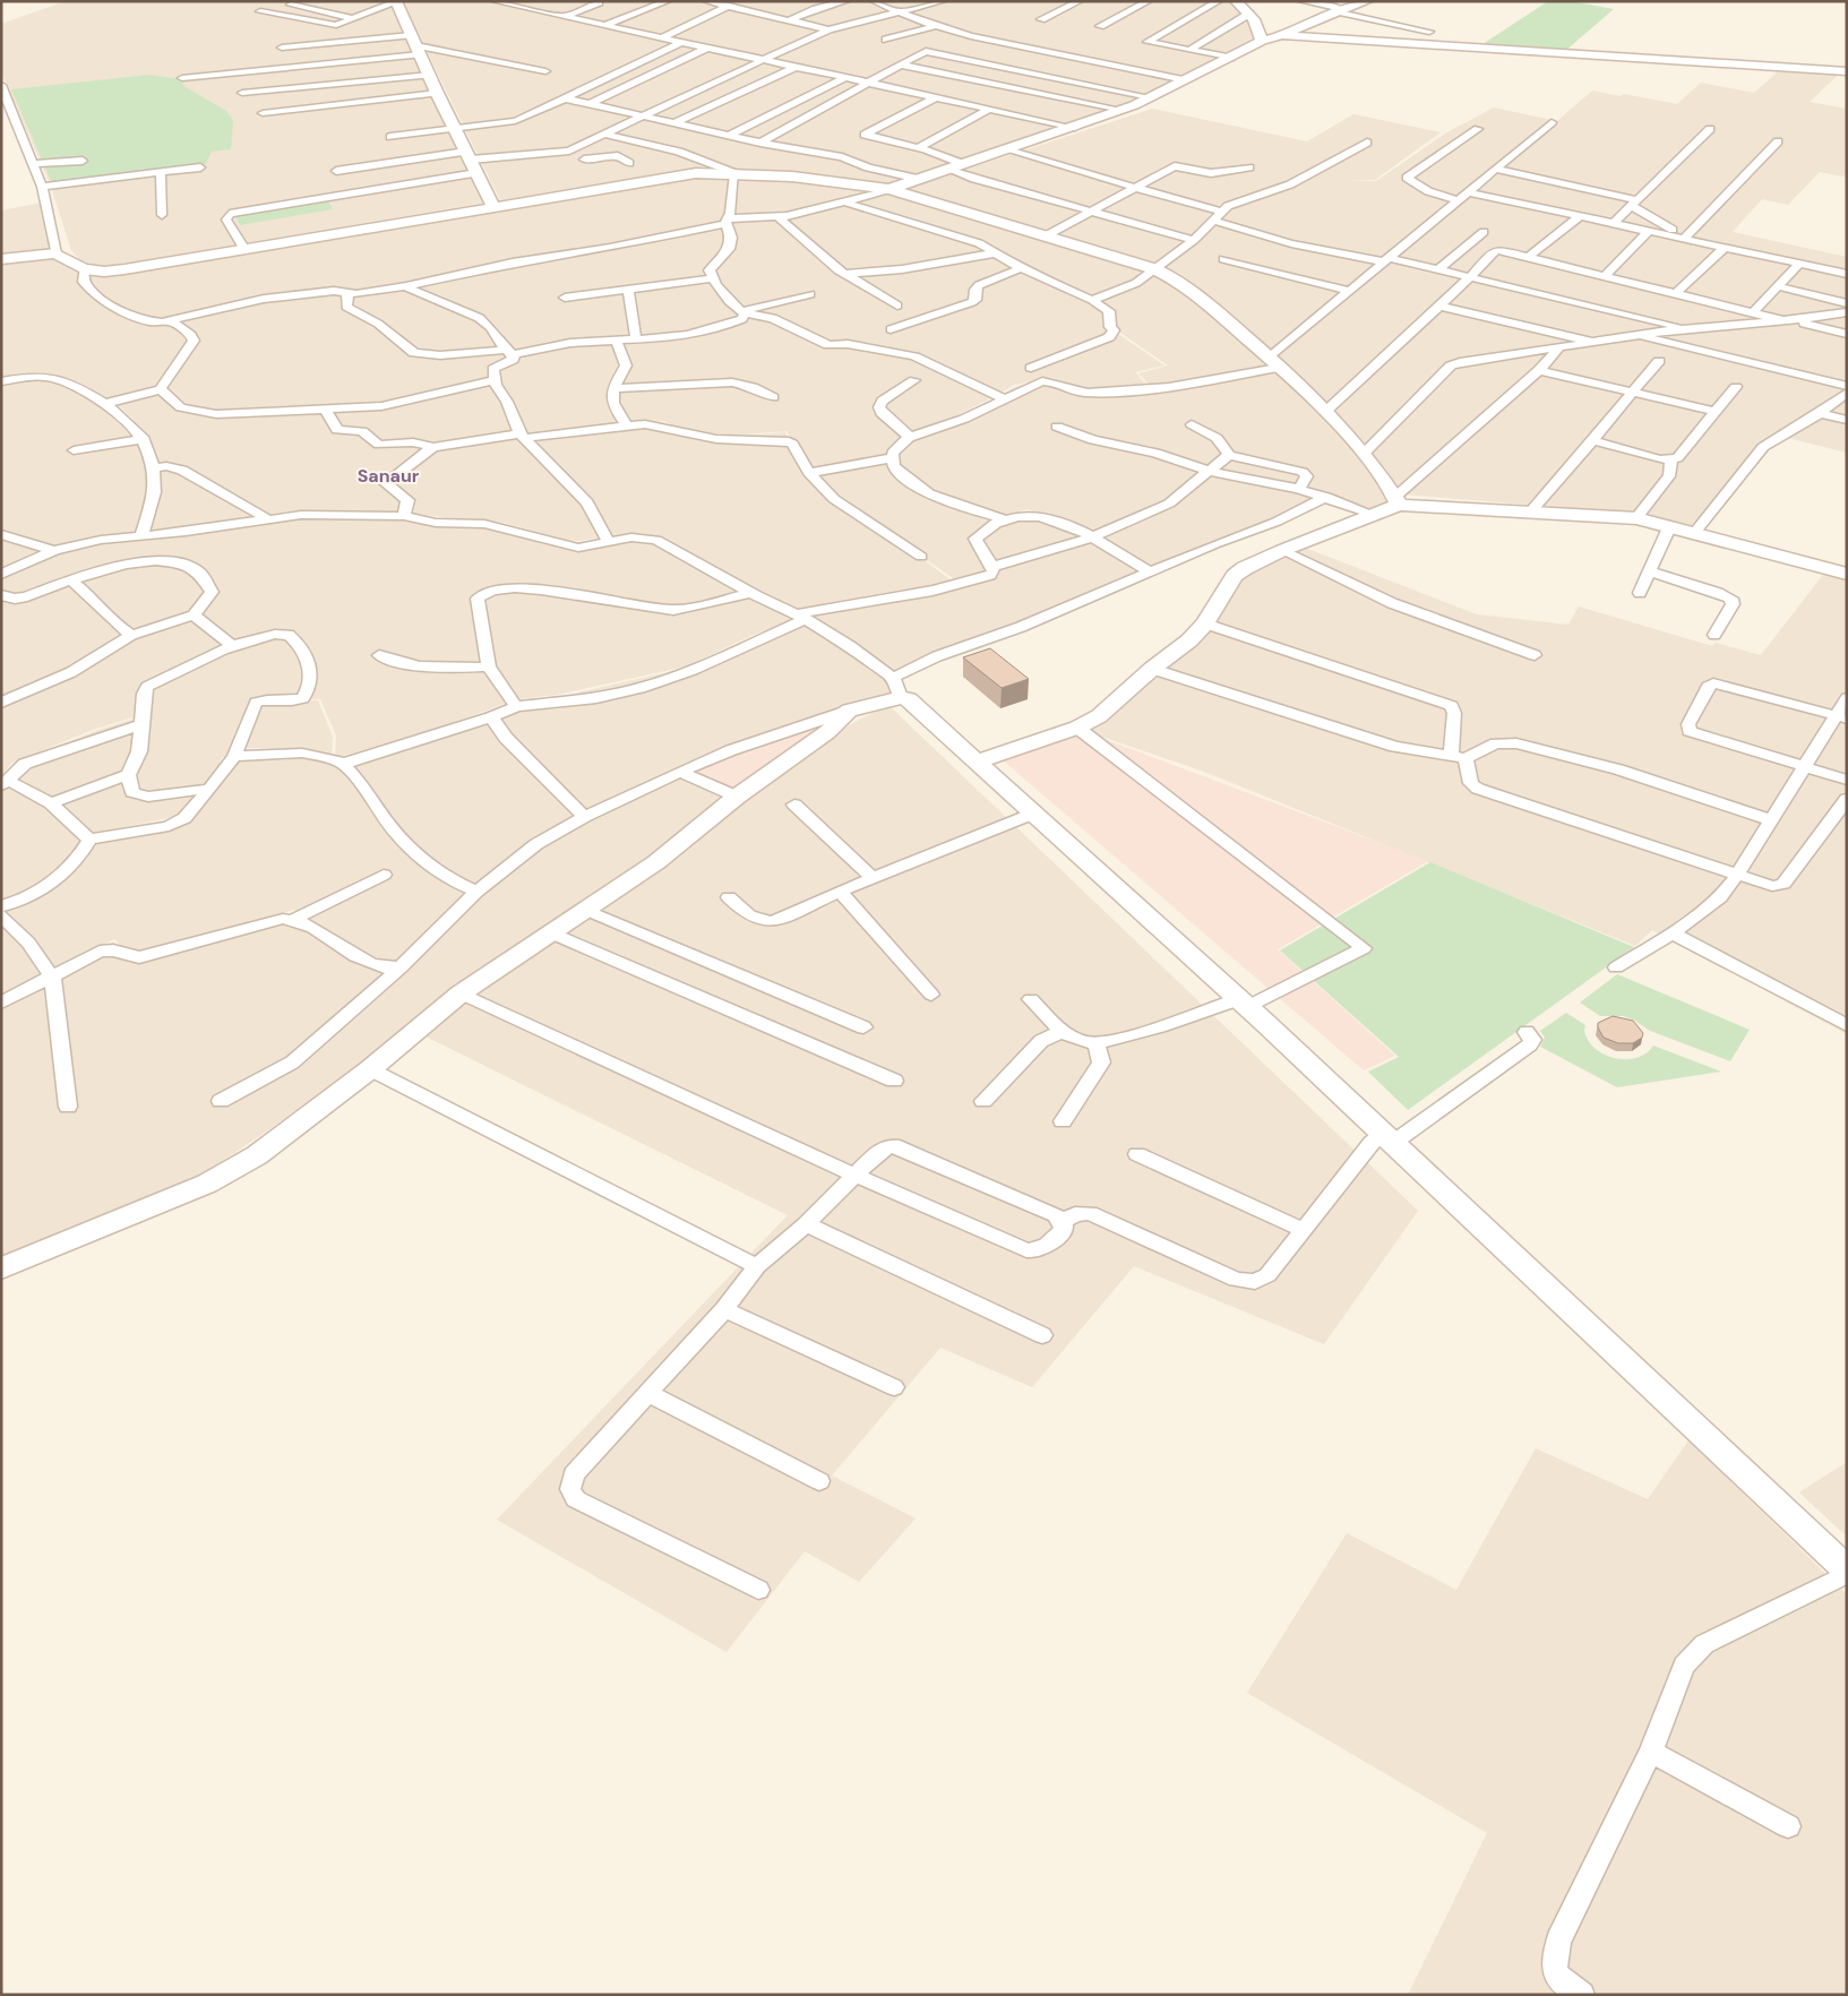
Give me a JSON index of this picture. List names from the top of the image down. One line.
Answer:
{"districts":["Sanaur"]}
